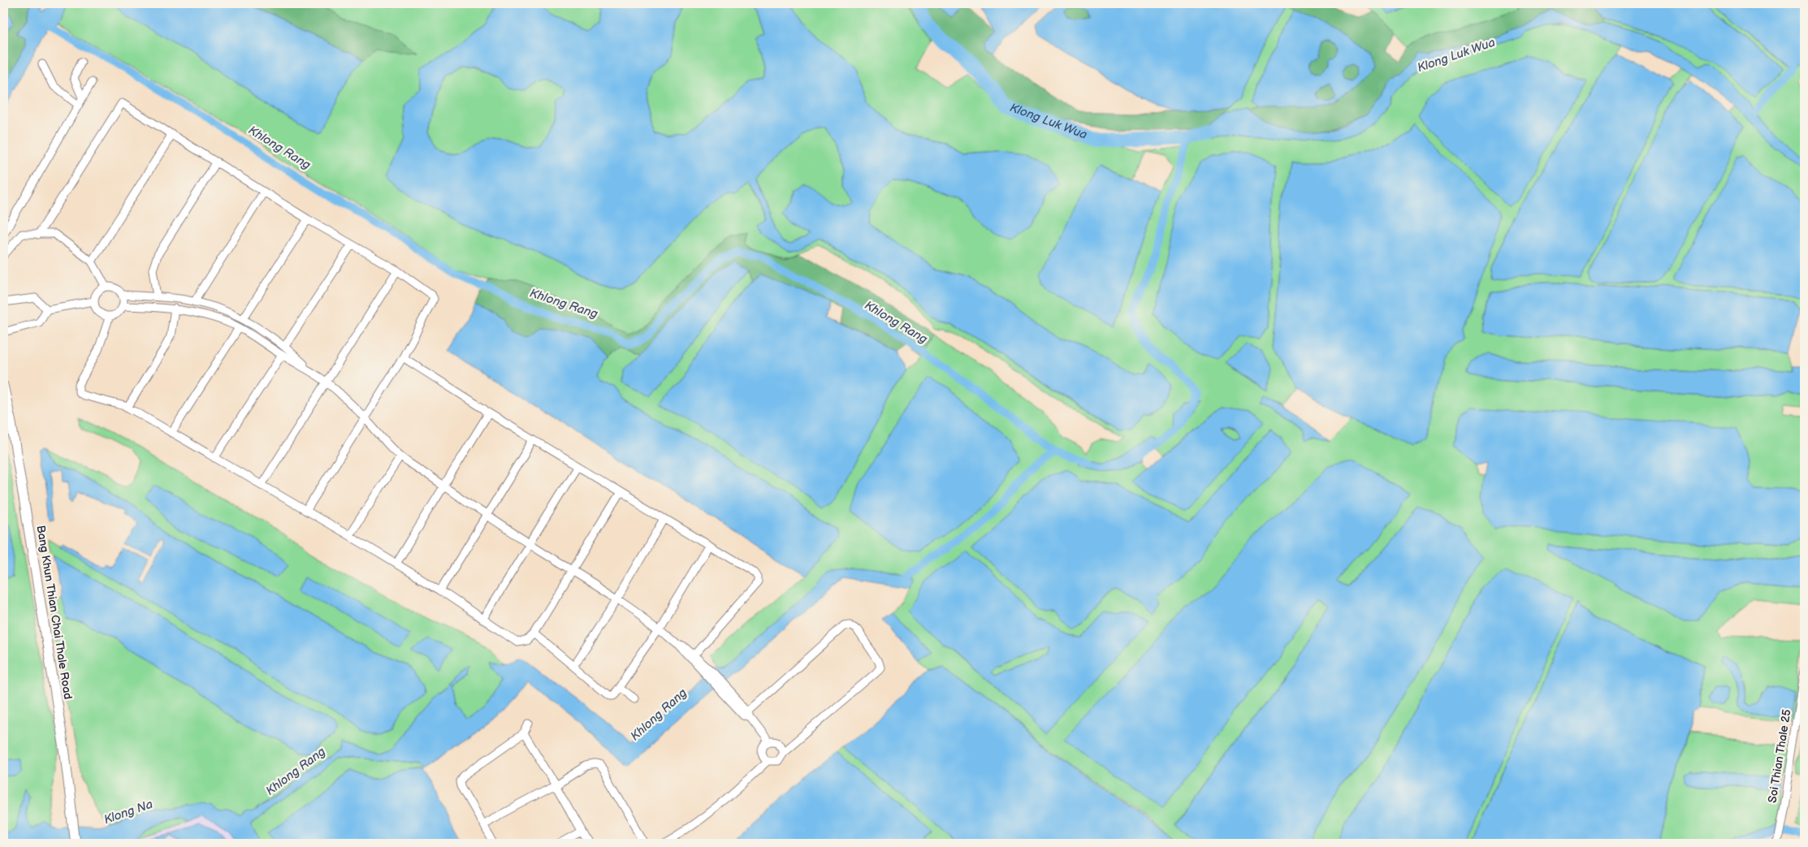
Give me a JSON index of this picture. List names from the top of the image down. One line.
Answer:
{"streets":{"main road":["Bang Khun Thian Chai Thale Road"],"street":["Soi Thian Thale 25"]},"water":["Klong Luk Wua","Khlong Rang","Klong Na"]}
